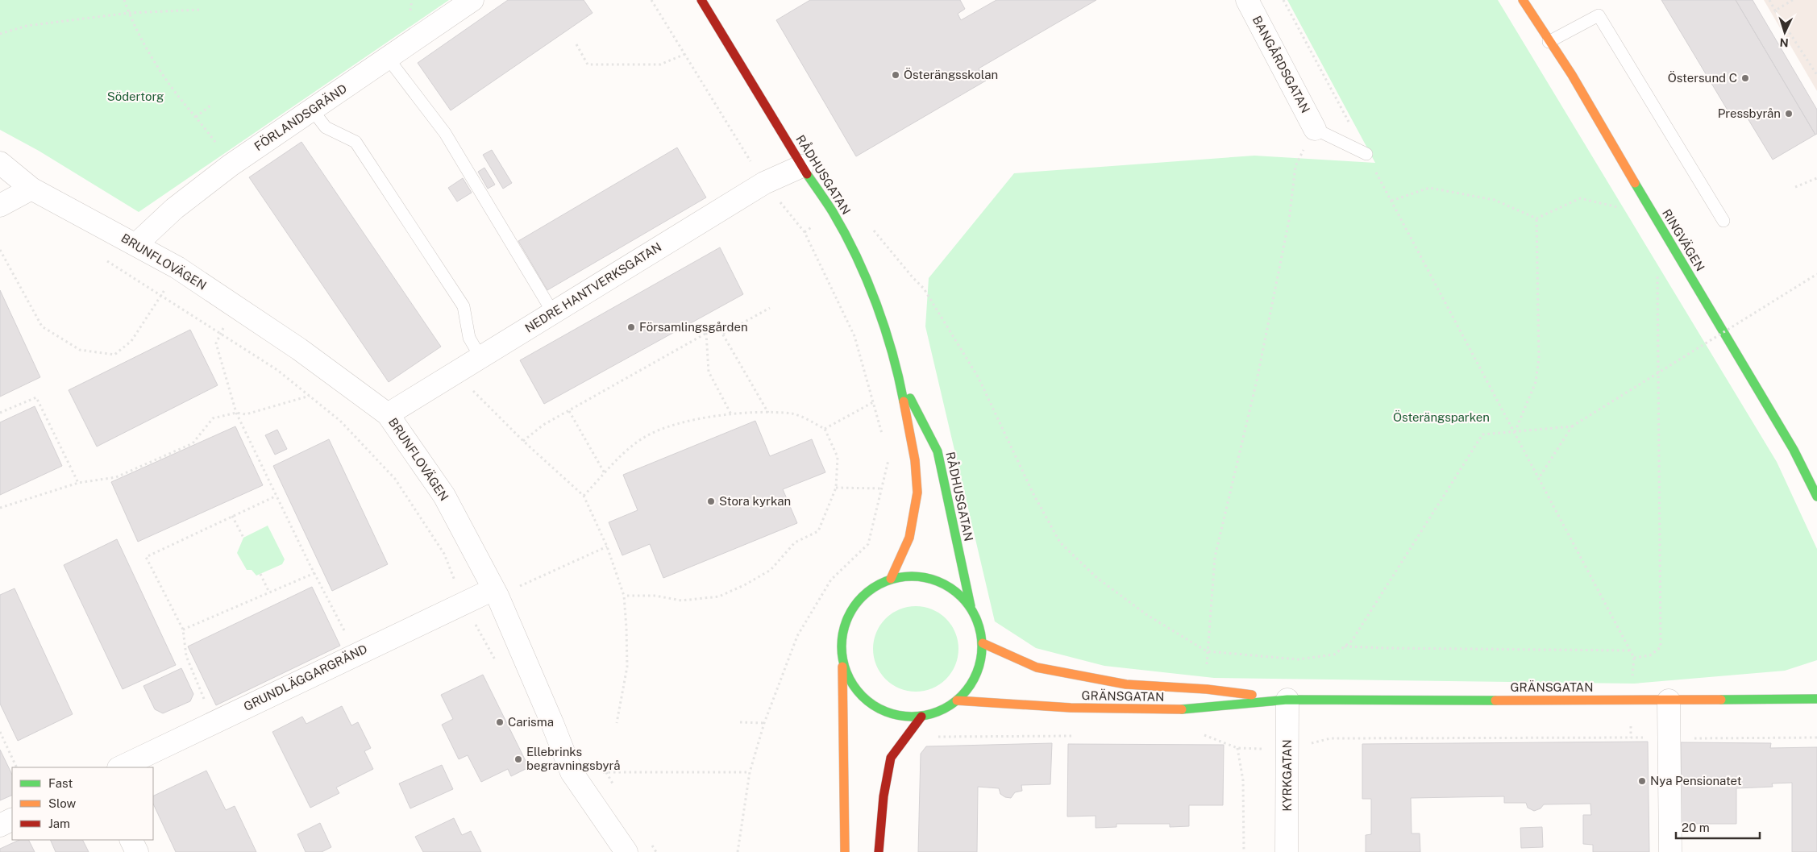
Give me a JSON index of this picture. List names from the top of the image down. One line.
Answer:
{"streets":{"main road":["RÅDHUSGATAN","RINGVÄGEN","GRÄNSGATAN"],"street":["BANGÅRDSGATAN","FÖRLANDSGRÄND","BRUNFLOVÄGEN","NEDRE HANTVERKSGATAN","GRUNDLÄGGARGRÄND","KYRKGATAN"]},"crossings":[["FÖRLANDSGRÄND","BRUNFLOVÄGEN"],["RÅDHUSGATAN","NEDRE HANTVERKSGATAN"],["RÅDHUSGATAN","GRÄNSGATAN"],["BRUNFLOVÄGEN","NEDRE HANTVERKSGATAN"],["BRUNFLOVÄGEN","GRUNDLÄGGARGRÄND"],["GRÄNSGATAN","KYRKGATAN"]],"parks":["Södertorg","Österängsparken"],"places":["Österängsskolan","Östersund C","Pressbyrån","Församlingsgården","Stora kyrkan","Carisma","Ellebrinks begravningsbyrå","Nya Pensionatet"],"legend":["Fast","Slow","Jam"],"scale_bar":"20 m","north":"bottom"}
